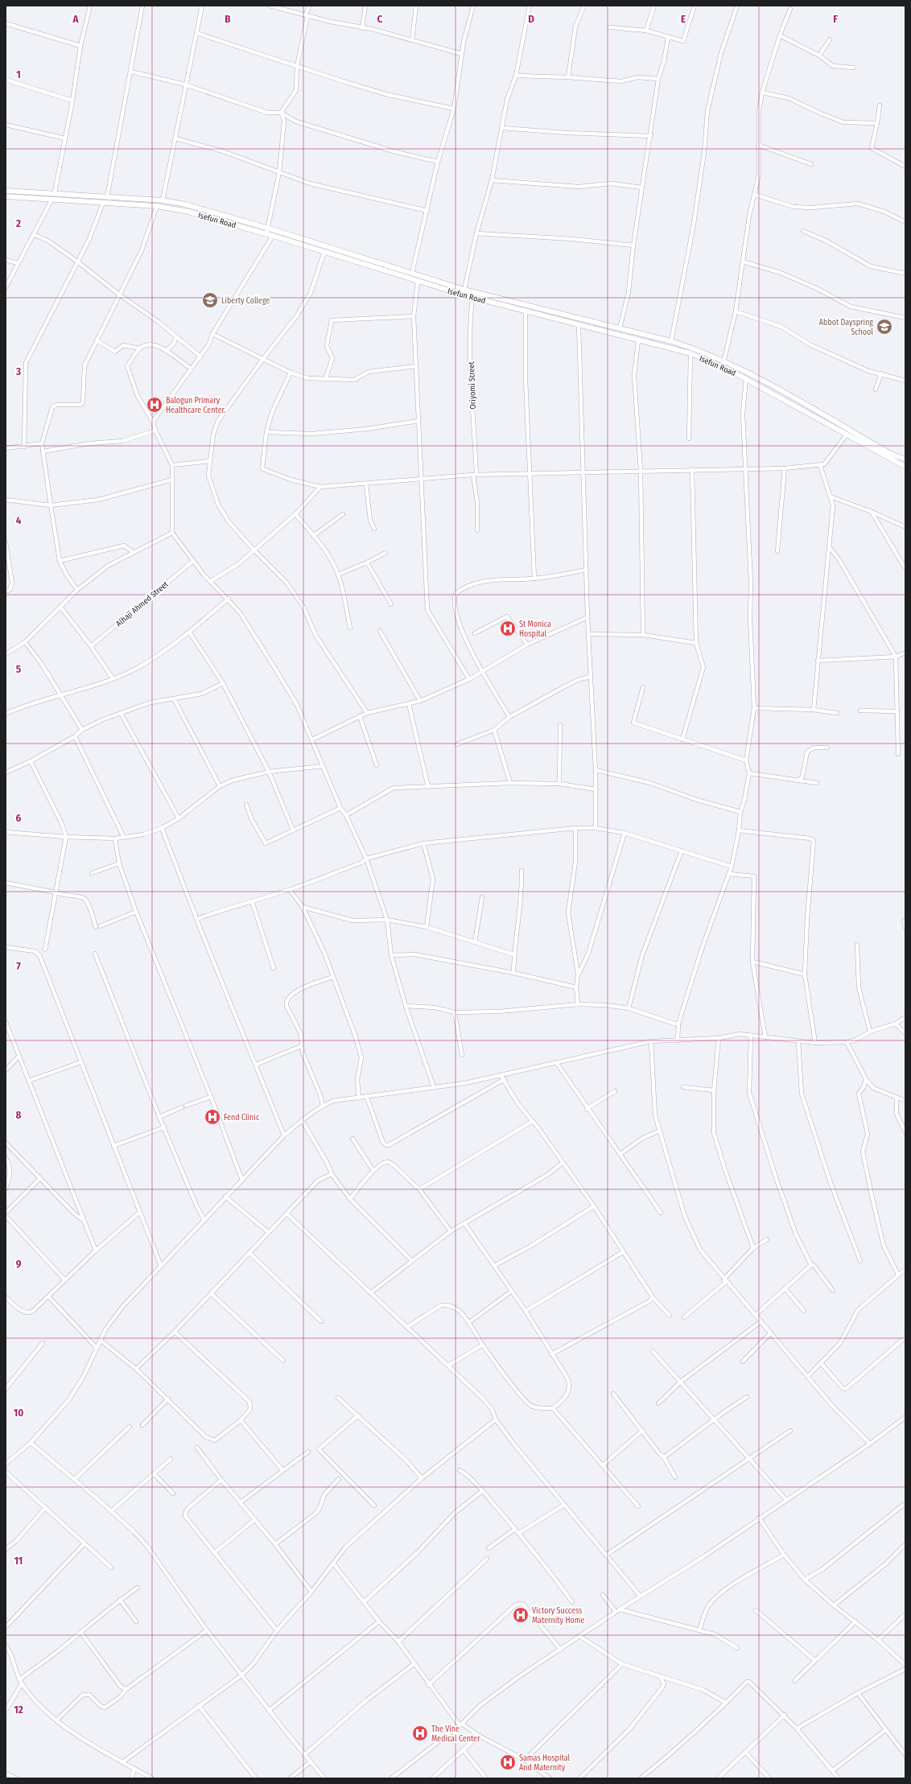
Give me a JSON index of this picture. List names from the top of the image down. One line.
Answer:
{"streets":{"street":["Isefun Road","Oriyomi Street","Alhaji Ahmed Street"]},"crossings":[["Isefun Road","Oriyomi Street"]],"places":{"school or university":["Liberty College","Abbot Dayspring School"],"hospital":["Balogun Primary Healthcare Center.","St Monica Hospital","Fend Clinic","Victory Success Maternity Home","The Vine Medical Center","Samas Hospital And Maternity"]},"grid":{"columns":["A","B","C","D","E","F"],"rows":["1","2","3","4","5","6","7","8","9","10","11","12"]}}
